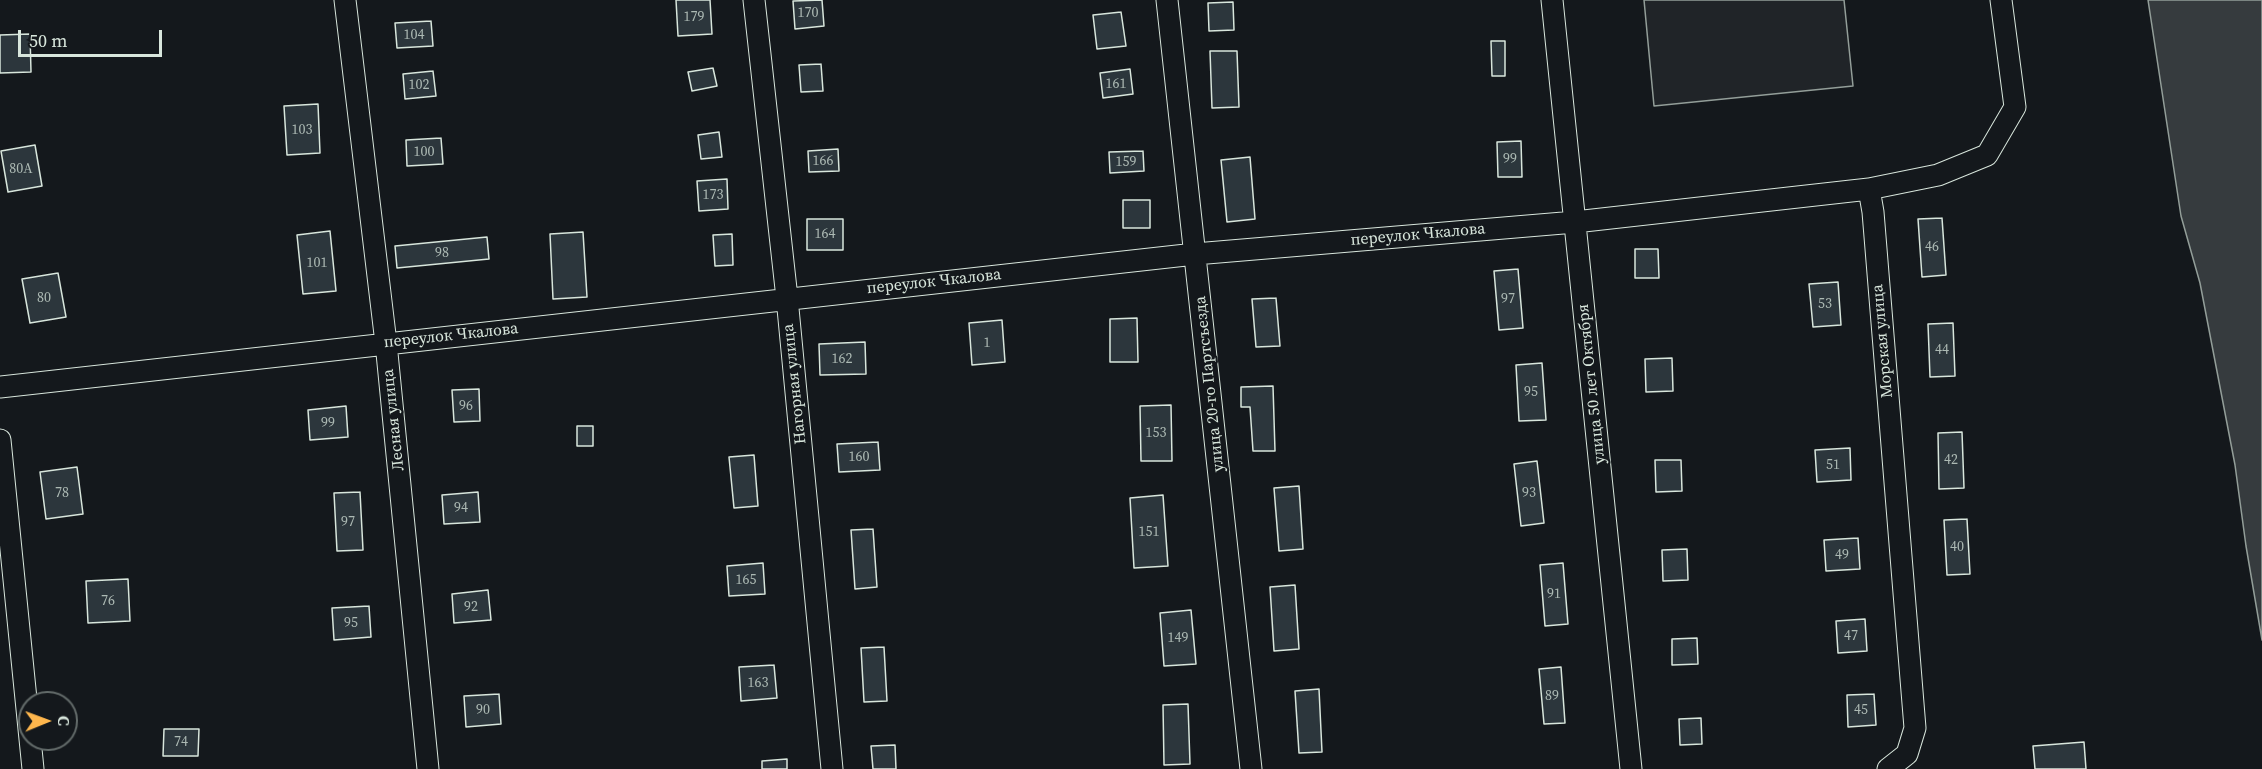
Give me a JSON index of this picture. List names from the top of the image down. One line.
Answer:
{"streets":{"street":["переулок Чкалова","Морская улица","Нагорная улица","улица 20-го Партсъезда","улица 50 лет Октября","Лесная улица"]},"crossings":[["переулок Чкалова","Морская улица"],["переулок Чкалова","Нагорная улица"],["переулок Чкалова","улица 20-го Партсъезда"],["переулок Чкалова","улица 50 лет Октября"],["переулок Чкалова","Лесная улица"]],"house_numbers":["170","179","104","161","102","103","100","99","166","159","80А","173","164","46","98","101","80","97","53","1","44","162","95","96","99","153","160","42","51","78","93","94","97","151","40","49","165","91","76","92","95","47","149","163","89","90","45","74"],"scale_bar":"50 m","north":"right"}
